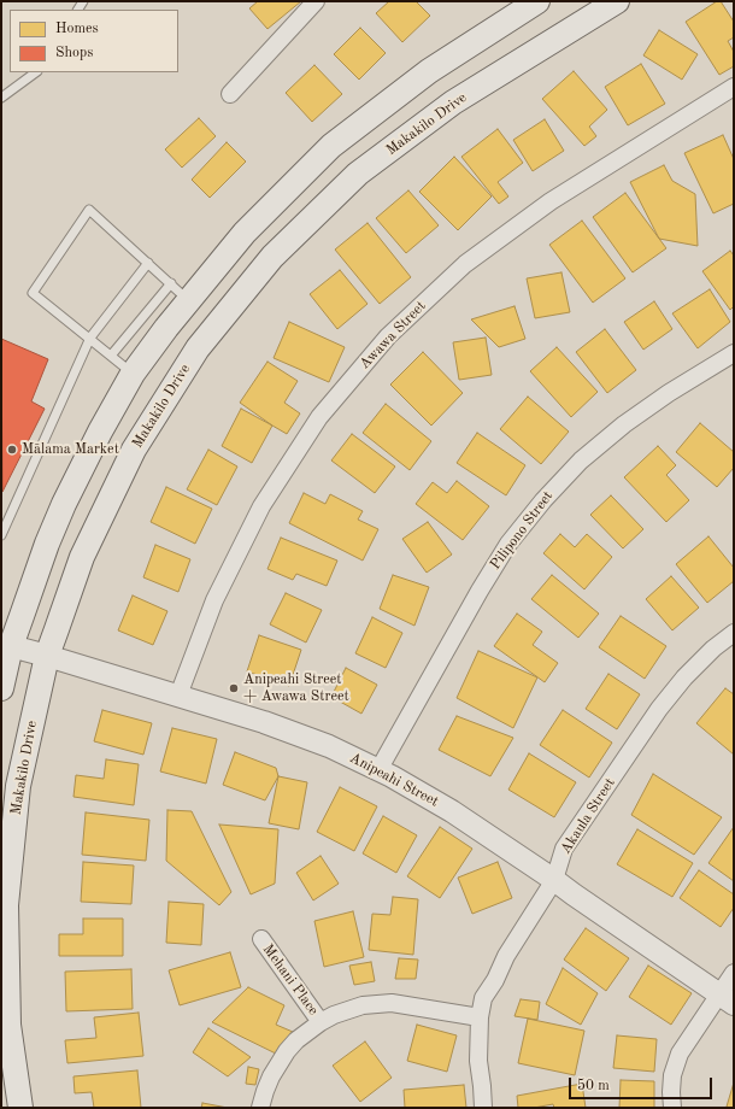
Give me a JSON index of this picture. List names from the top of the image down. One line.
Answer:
{"streets":{"main road":["Makakilo Drive"],"street":["Awawa Street","Pilipono Street","Anipeahi Street","Akaula Street","Mehani Place"]},"crossings":[["Makakilo Drive","Anipeahi Street"],["Awawa Street","Anipeahi Street"],["Pilipono Street","Anipeahi Street"],["Anipeahi Street","Akaula Street"]],"places":["Mālama Market","Anipeahi Street + Awawa Street"],"legend":["Homes","Shops"],"scale_bar":"50 m"}
